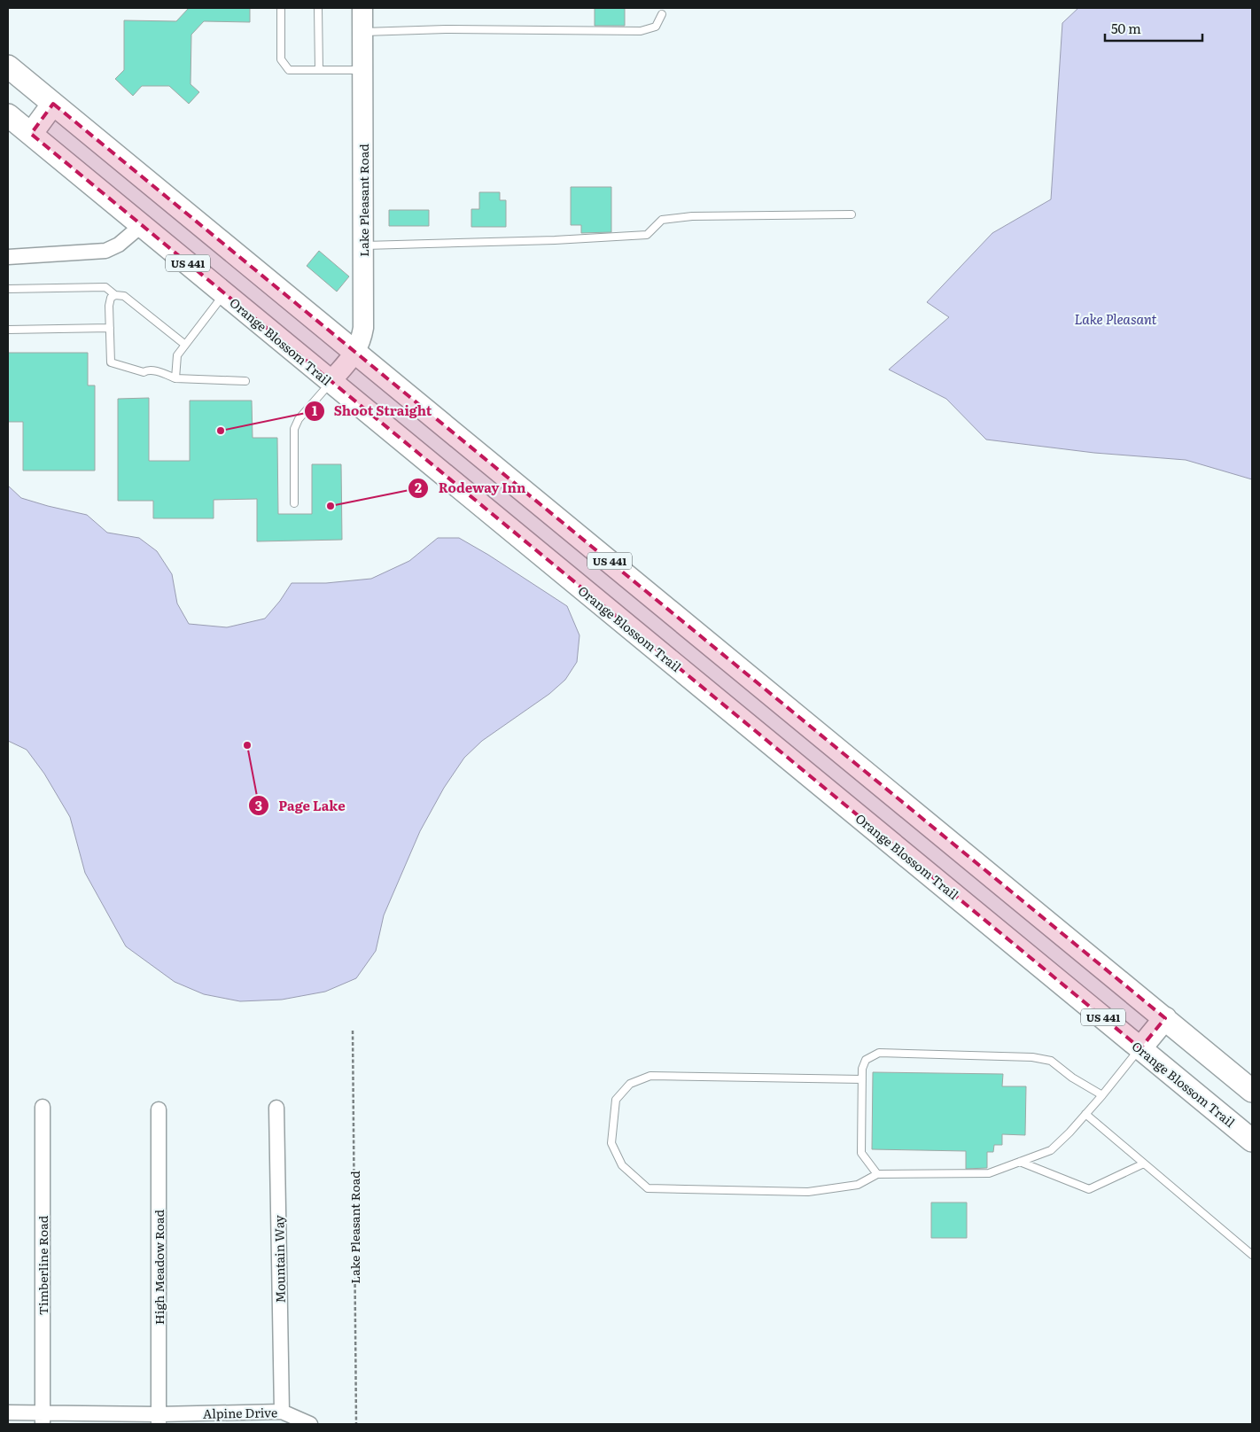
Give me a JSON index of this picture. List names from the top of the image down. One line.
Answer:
{"streets":{"main road":["US 441","Orange Blossom Trail"],"street":["Lake Pleasant Road","Mountain Way","Timberline Road","High Meadow Road","Alpine Drive"]},"crossings":[["Lake Pleasant Road","US 441"],["Lake Pleasant Road","Orange Blossom Trail"],["Mountain Way","Alpine Drive"],["Timberline Road","Alpine Drive"],["High Meadow Road","Alpine Drive"]],"water":["Lake Pleasant"],"places":["Shoot Straight","Rodeway Inn","Page Lake"],"scale_bar":"50 m"}
